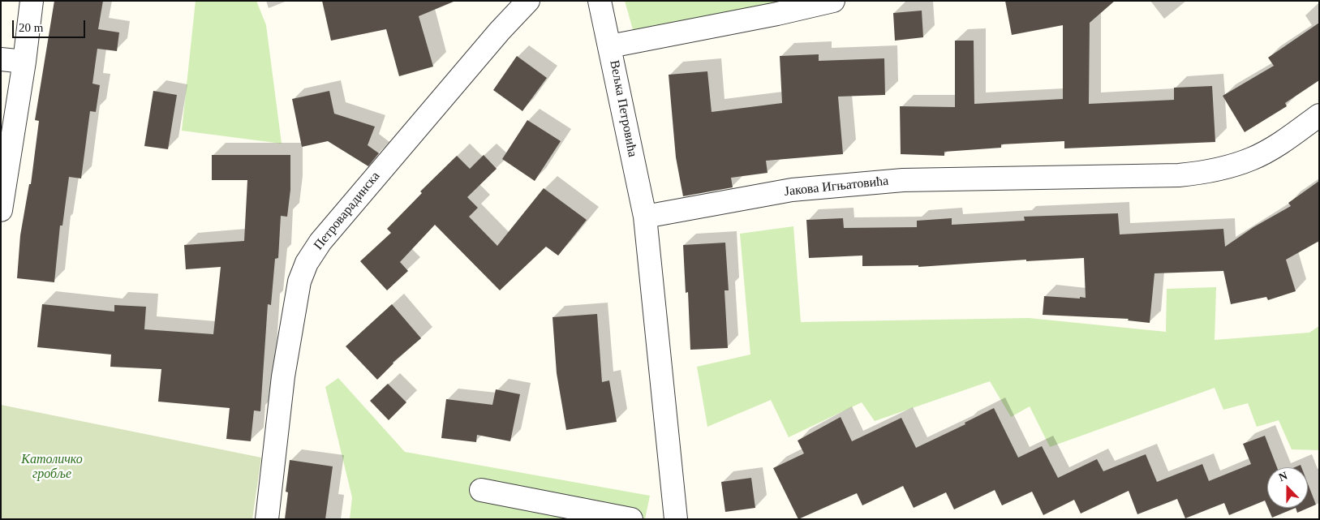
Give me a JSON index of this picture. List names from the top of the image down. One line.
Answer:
{"streets":{"street":["Вељка Петровића","Јакова Игњатовића","Петроварадинска"]},"crossings":[["Вељка Петровића","Јакова Игњатовића"]],"parks":["Католичко гробље"],"scale_bar":"20 m","north":"top"}
